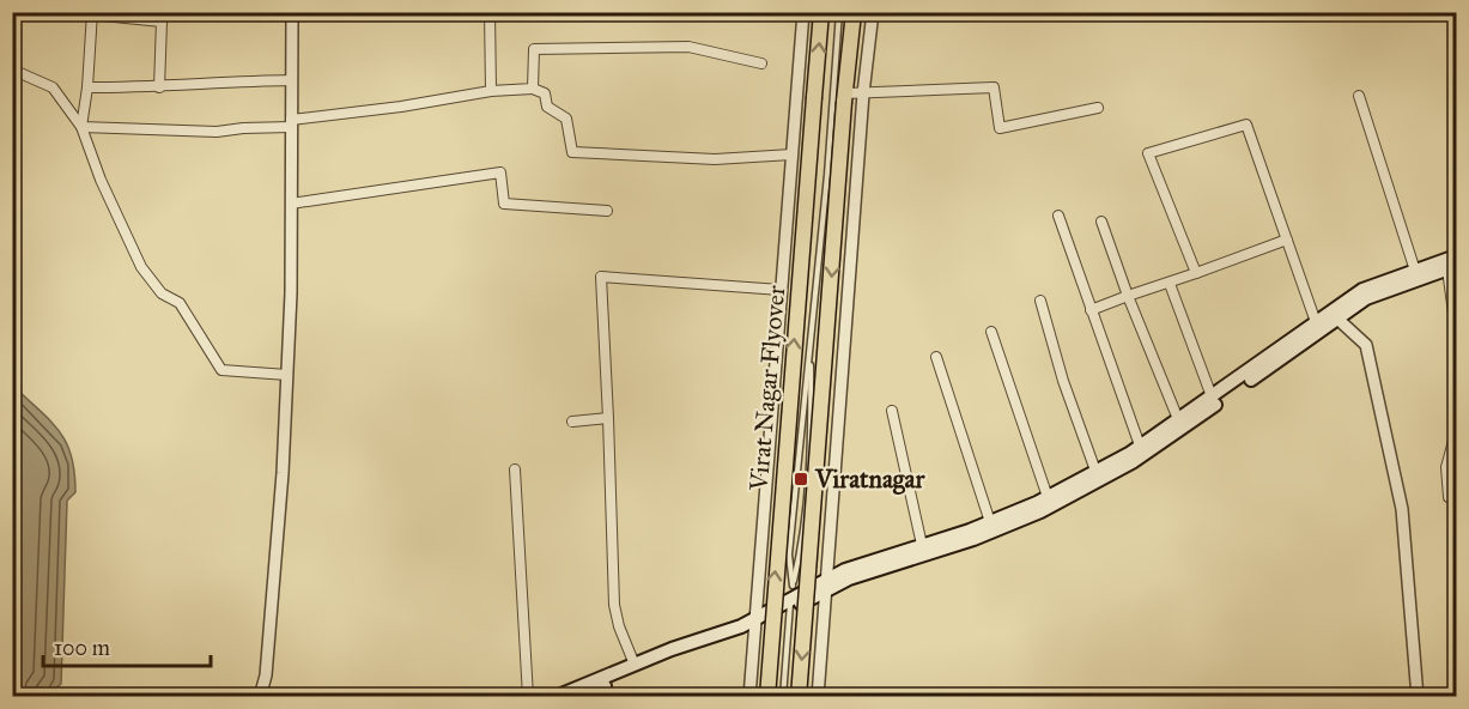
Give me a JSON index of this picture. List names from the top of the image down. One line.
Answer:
{"streets":{"main road":["Virat Nagar Flyover"]},"places":{"transit":["Viratnagar"]},"scale_bar":"100 m"}
